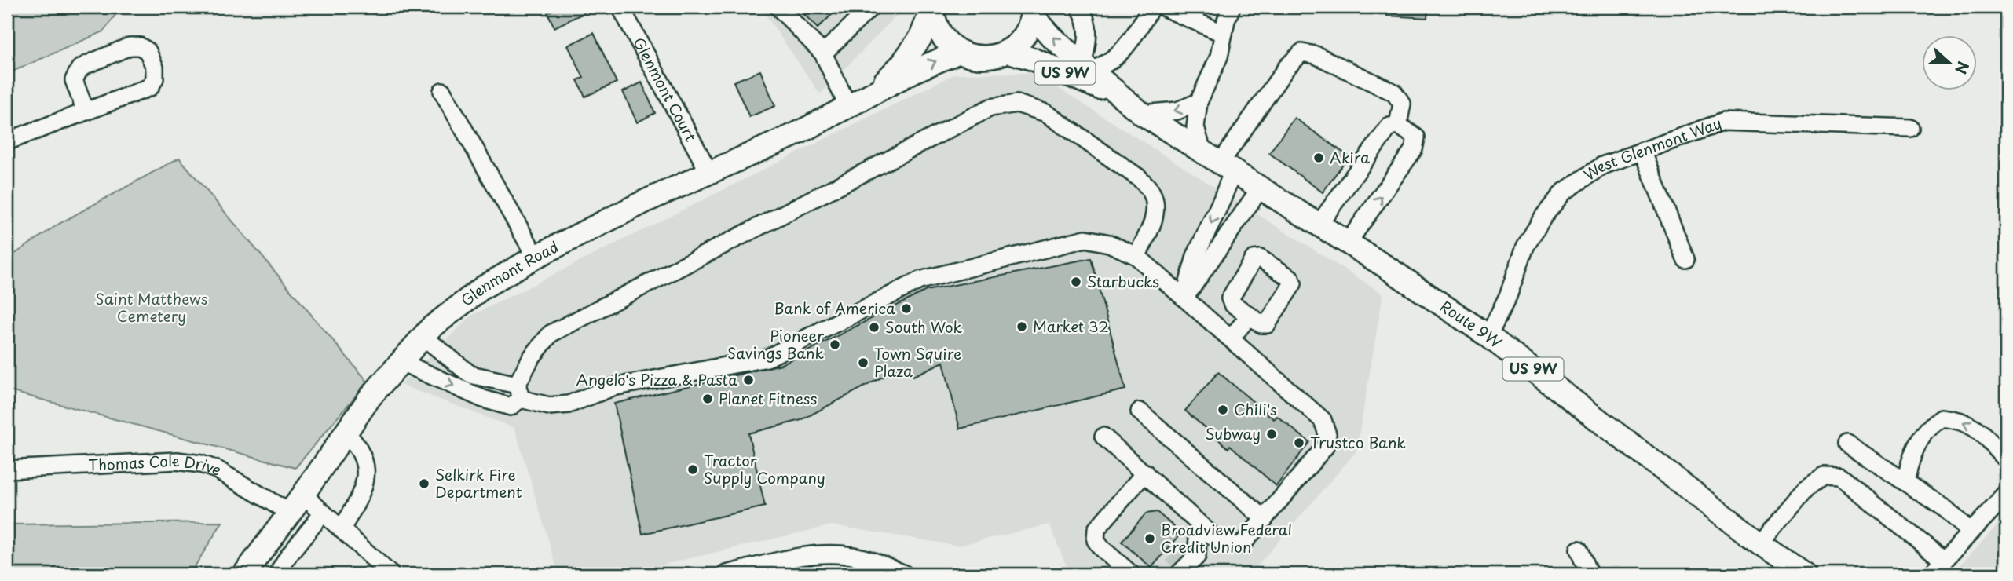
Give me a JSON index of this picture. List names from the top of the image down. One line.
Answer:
{"streets":{"main road":["US 9W","Glenmont Road","Route 9W"],"street":["Glenmont Court","West Glenmont Way","Thomas Cole Drive"]},"crossings":[["Glenmont Court","Glenmont Road"],["West Glenmont Way","Route 9W"],["Glenmont Road","Thomas Cole Drive"]],"parks":["Saint Matthews Cemetery"],"places":["Akira","Starbucks","Bank of America","Market 32","South Wok","Pioneer Savings Bank","Town Squire Plaza","Angelo's Pizza & Pasta","Planet Fitness","Chili's","Subway","Trustco Bank","Tractor Supply Company","Selkirk Fire Department","Broadview Federal Credit Union"],"north":"right"}
